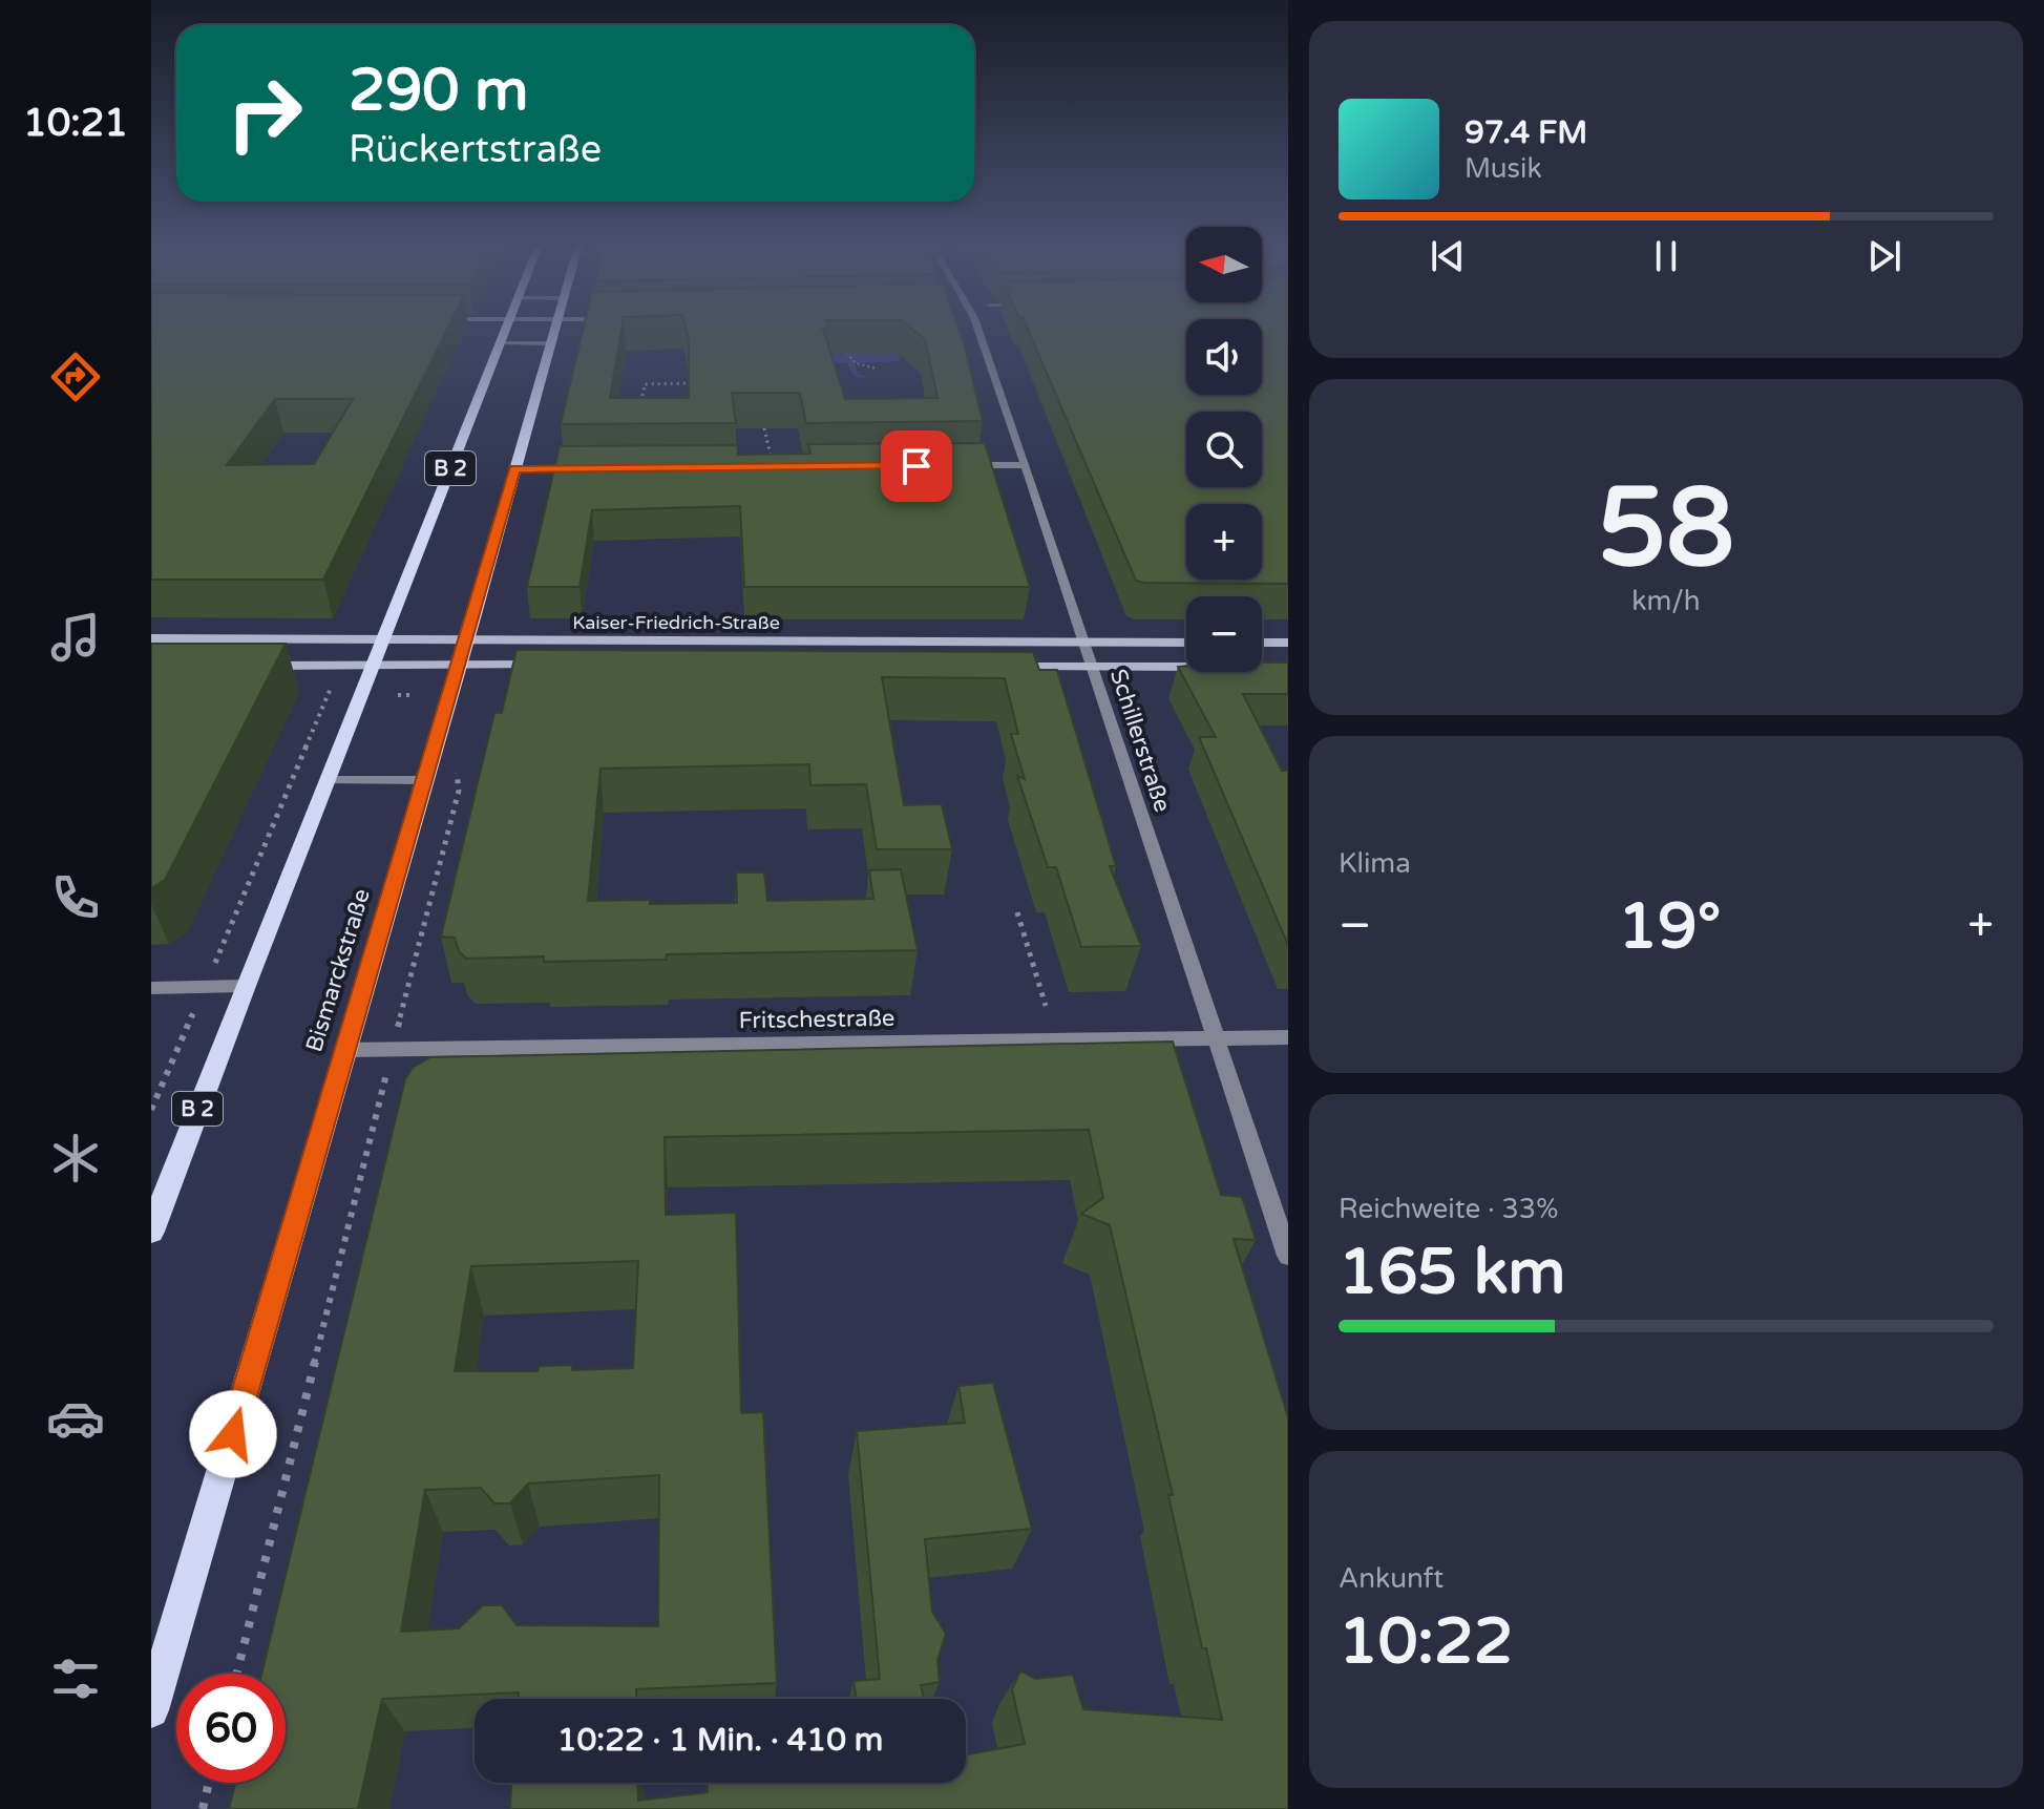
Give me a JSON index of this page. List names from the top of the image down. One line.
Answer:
{"streets":{"main road":["B 2","Kaiser-Friedrich-Straße","Bismarckstraße"],"street":["Schillerstraße","Fritschestraße"]},"crossings":[["B 2","Kaiser-Friedrich-Straße"],["Kaiser-Friedrich-Straße","Schillerstraße"],["Kaiser-Friedrich-Straße","Bismarckstraße"],["Schillerstraße","Fritschestraße"],["Bismarckstraße","Fritschestraße"]],"north":"left","page":{"tabs":"10:21","turn":["290 m","Rückertstraße"],"song":["97.4 FM","Musik"],"map_buttons":["+","−"],"tile":[["58","km/h"],"Klima",["Reichweite · 33%","165 km"],["Ankunft","10:22"]],"heat":["−","19°","+"],"limit":"60","trip":"10:22 · 1 Min. · 410 m"}}
